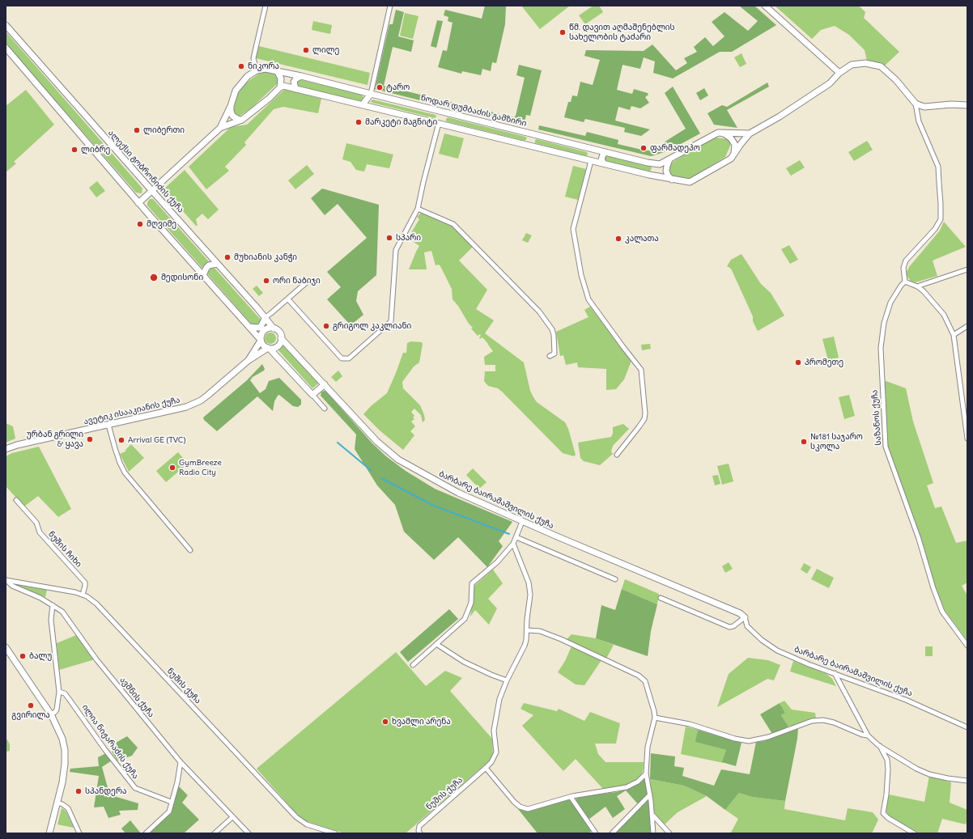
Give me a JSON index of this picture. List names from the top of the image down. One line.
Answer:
{"streets":{"street":["ნოდარ დუმბაძის გამზირი","ალექსი გობრონიძის ქუჩა","ავეტიკ ისააკიანის ქუჩა","საზანოს ქუჩა","ბარბარე ბაირამაშვილის ქუჩა","ნუშის ჩიხი","ნუშის ქუჩა","ავშნის ქუჩა","ილია ნიჟარაძის ქუჩა"]},"crossings":[["ალექსი გობრონიძის ქუჩა","ავეტიკ ისააკიანის ქუჩა"],["ალექსი გობრონიძის ქუჩა","ბარბარე ბაირამაშვილის ქუჩა"],["ავეტიკ ისააკიანის ქუჩა","ბარბარე ბაირამაშვილის ქუჩა"],["ნუშის ჩიხი","ნუშის ქუჩა"],["ნუშის ქუჩა","ავშნის ქუჩა"]],"places":["წმ. დავით აღმაშენებლის სახელობის ტაძარი","ლილე","ნიკორა","ტარო","მარკეტი მაგნიტი","ლიბერთი","ფარმადეპო","ლიბრე","მღვიმე","სპარი","კალათა","მუხიანის კანჭი","მედისონი","ორი ნაბიჯი","გრიგოლ კაკლიანი","პრომეთე","ურბან გრილი & ყავა","Arrival GE (TVC)","№181 საჯარო სკოლა","GymBreeze Radio City","ბალუ","გვირილა","ხვამლი არენა","სპანდერა"]}
